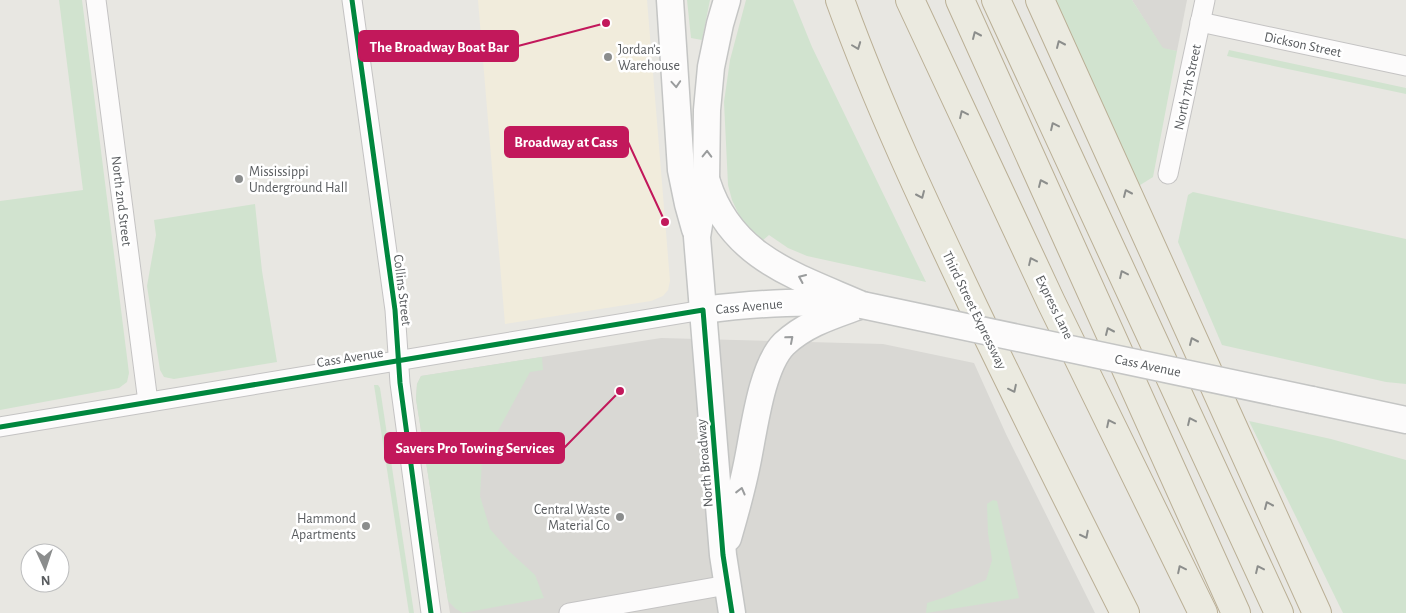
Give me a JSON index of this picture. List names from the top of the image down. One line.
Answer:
{"streets":{"highway":["Express Lane","Third Street Expressway"],"main road":["Cass Avenue","North Broadway"],"street":["Dickson Street","North 7th Street","North 2nd Street","Collins Street"]},"crossings":[["Dickson Street","North 7th Street"],["North 2nd Street","Cass Avenue"],["Collins Street","Cass Avenue"],["Cass Avenue","North Broadway"]],"places":["The Broadway Boat Bar","Jordan’s Warehouse","Mississippi Underground Hall","Broadway at Cass","Savers Pro Towing Services","Central Waste Material Co","Hammond Apartments"],"north":"bottom"}
